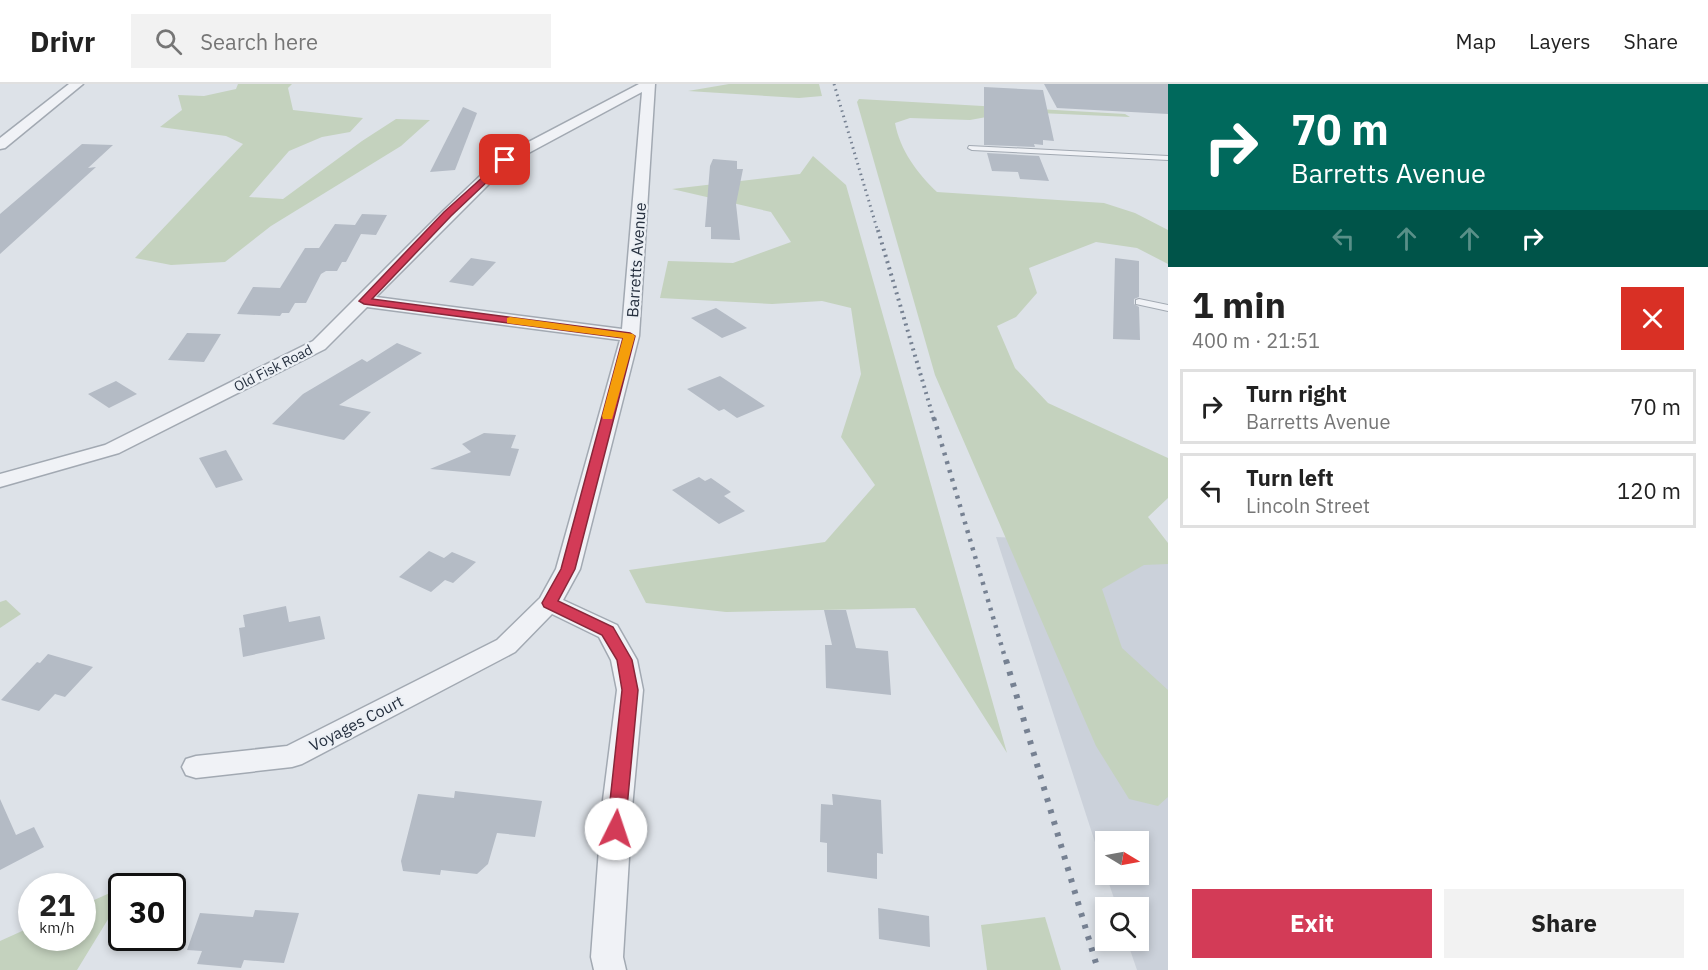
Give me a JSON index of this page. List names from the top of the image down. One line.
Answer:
{"streets":{"street":["Barretts Avenue","Old Fisk Road","Voyages Court"]},"crossings":[["Barretts Avenue","Old Fisk Road"],["Barretts Avenue","Voyages Court"]],"north":"right","page":{"header":"Drivr","search":"Search here","nav":["Map","Layers","Share"],"turn":["70 m","Barretts Avenue"],"heading":["1 min","400 m · 21:51"],"list":[{"name":"Turn right","note":"Barretts Avenue","value":"70 m"},{"name":"Turn left","note":"Lincoln Street","value":"120 m"}],"speed":"21 km/h","limit":"30","buttons":["Exit","Share"]}}
